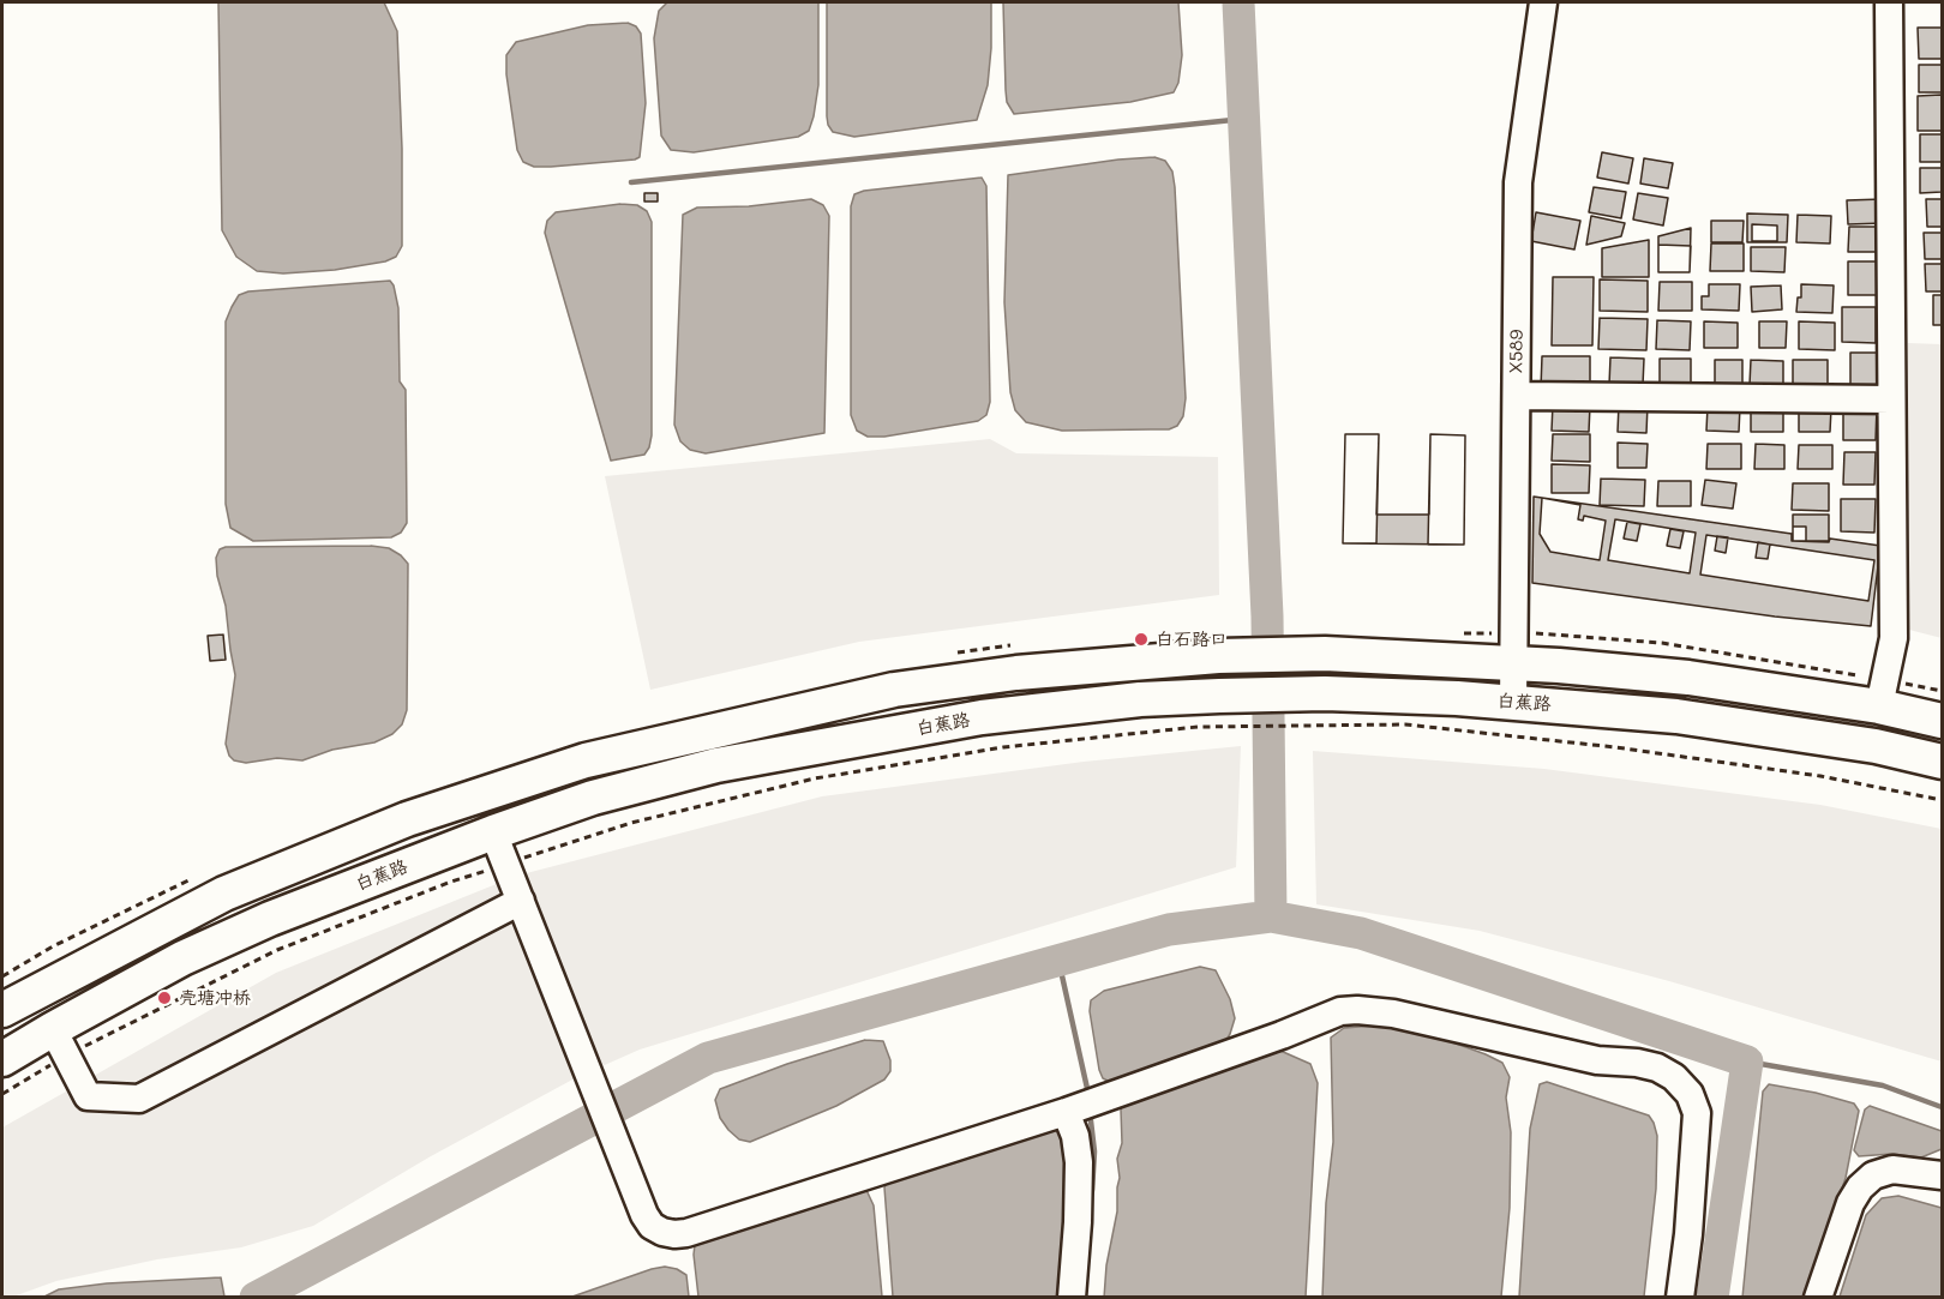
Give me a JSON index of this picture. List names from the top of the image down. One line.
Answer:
{"streets":{"main road":["白蕉路"],"street":["X589"]},"crossings":[["X589","白蕉路"]],"places":["白石路口","壳塘冲桥"]}
